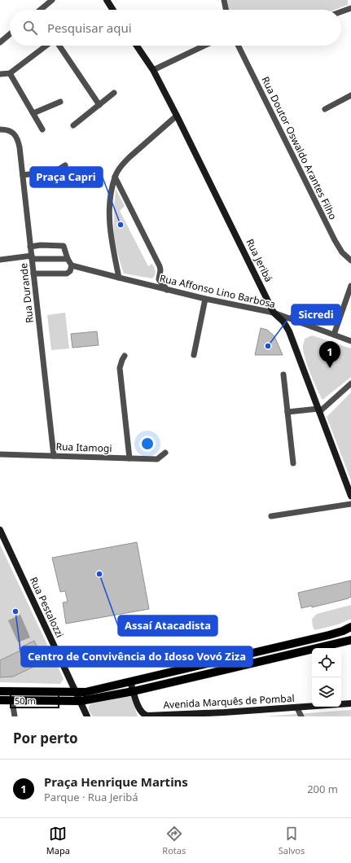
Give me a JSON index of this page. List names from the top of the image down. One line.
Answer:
{"streets":{"street":["Rua Doutor Oswaldo Arantes Filho","Rua Jeribá","Rua Affonso Lino Barbosa","Rua Durande","Rua Itamogi","Rua Pestalozzi","Avenida Marquês de Pombal"]},"crossings":[["Rua Jeribá","Rua Affonso Lino Barbosa"],["Rua Durande","Rua Itamogi"]],"places":["Praça Capri","Sicredi","Assaí Atacadista","Centro de Convivência do Idoso Vovó Ziza"],"scale_bar":"50 m","page":{"search":"Pesquisar aqui","pins":"1","scale":"50 m","heading":"Por perto","list":[{"mark":"1","name":"Praça Henrique Martins","note":"Parque · Rua Jeribá","value":"200 m"}],"nav":["Mapa","Rotas","Salvos"]}}
